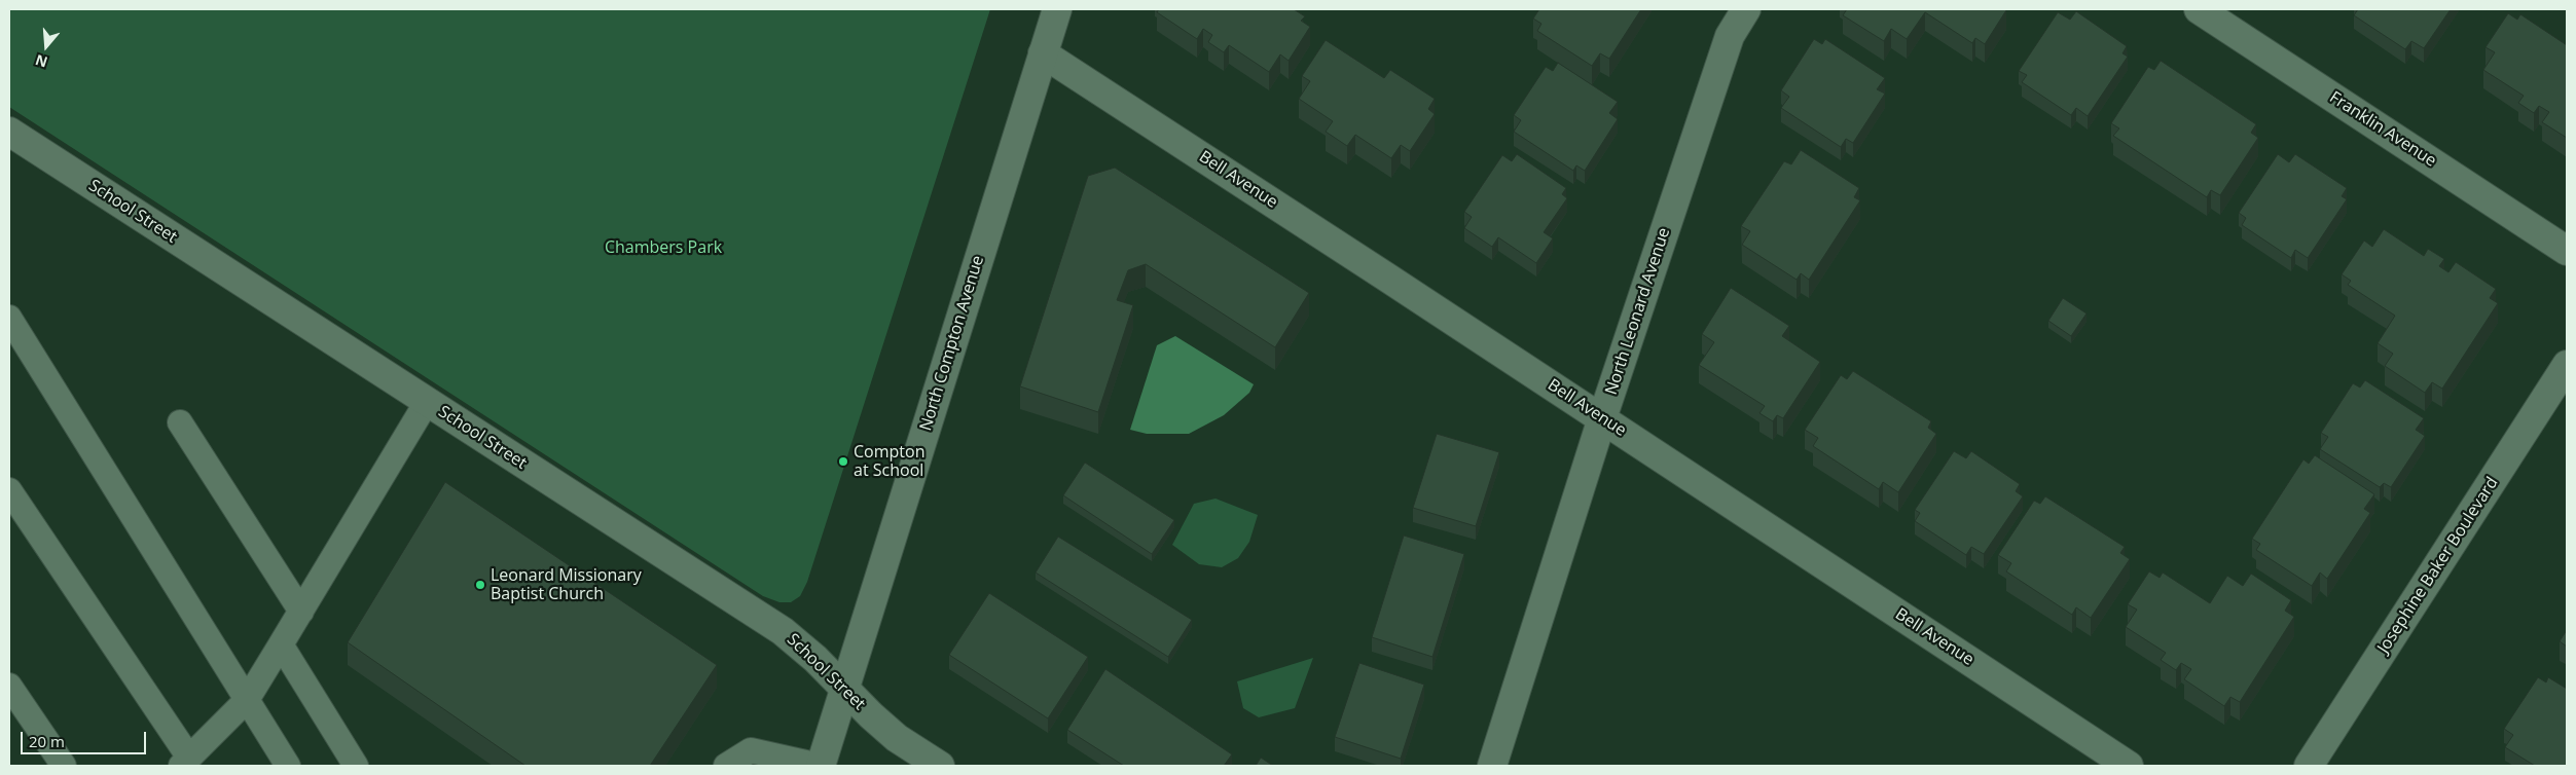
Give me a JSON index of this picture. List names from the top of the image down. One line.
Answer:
{"streets":{"street":["Franklin Avenue","Bell Avenue","School Street","North Leonard Avenue","North Compton Avenue","Josephine Baker Boulevard"]},"crossings":[["Bell Avenue","North Leonard Avenue"],["Bell Avenue","North Compton Avenue"],["School Street","North Compton Avenue"]],"parks":["Chambers Park"],"places":["Compton at School","Leonard Missionary Baptist Church"],"scale_bar":"20 m","north":"bottom"}
